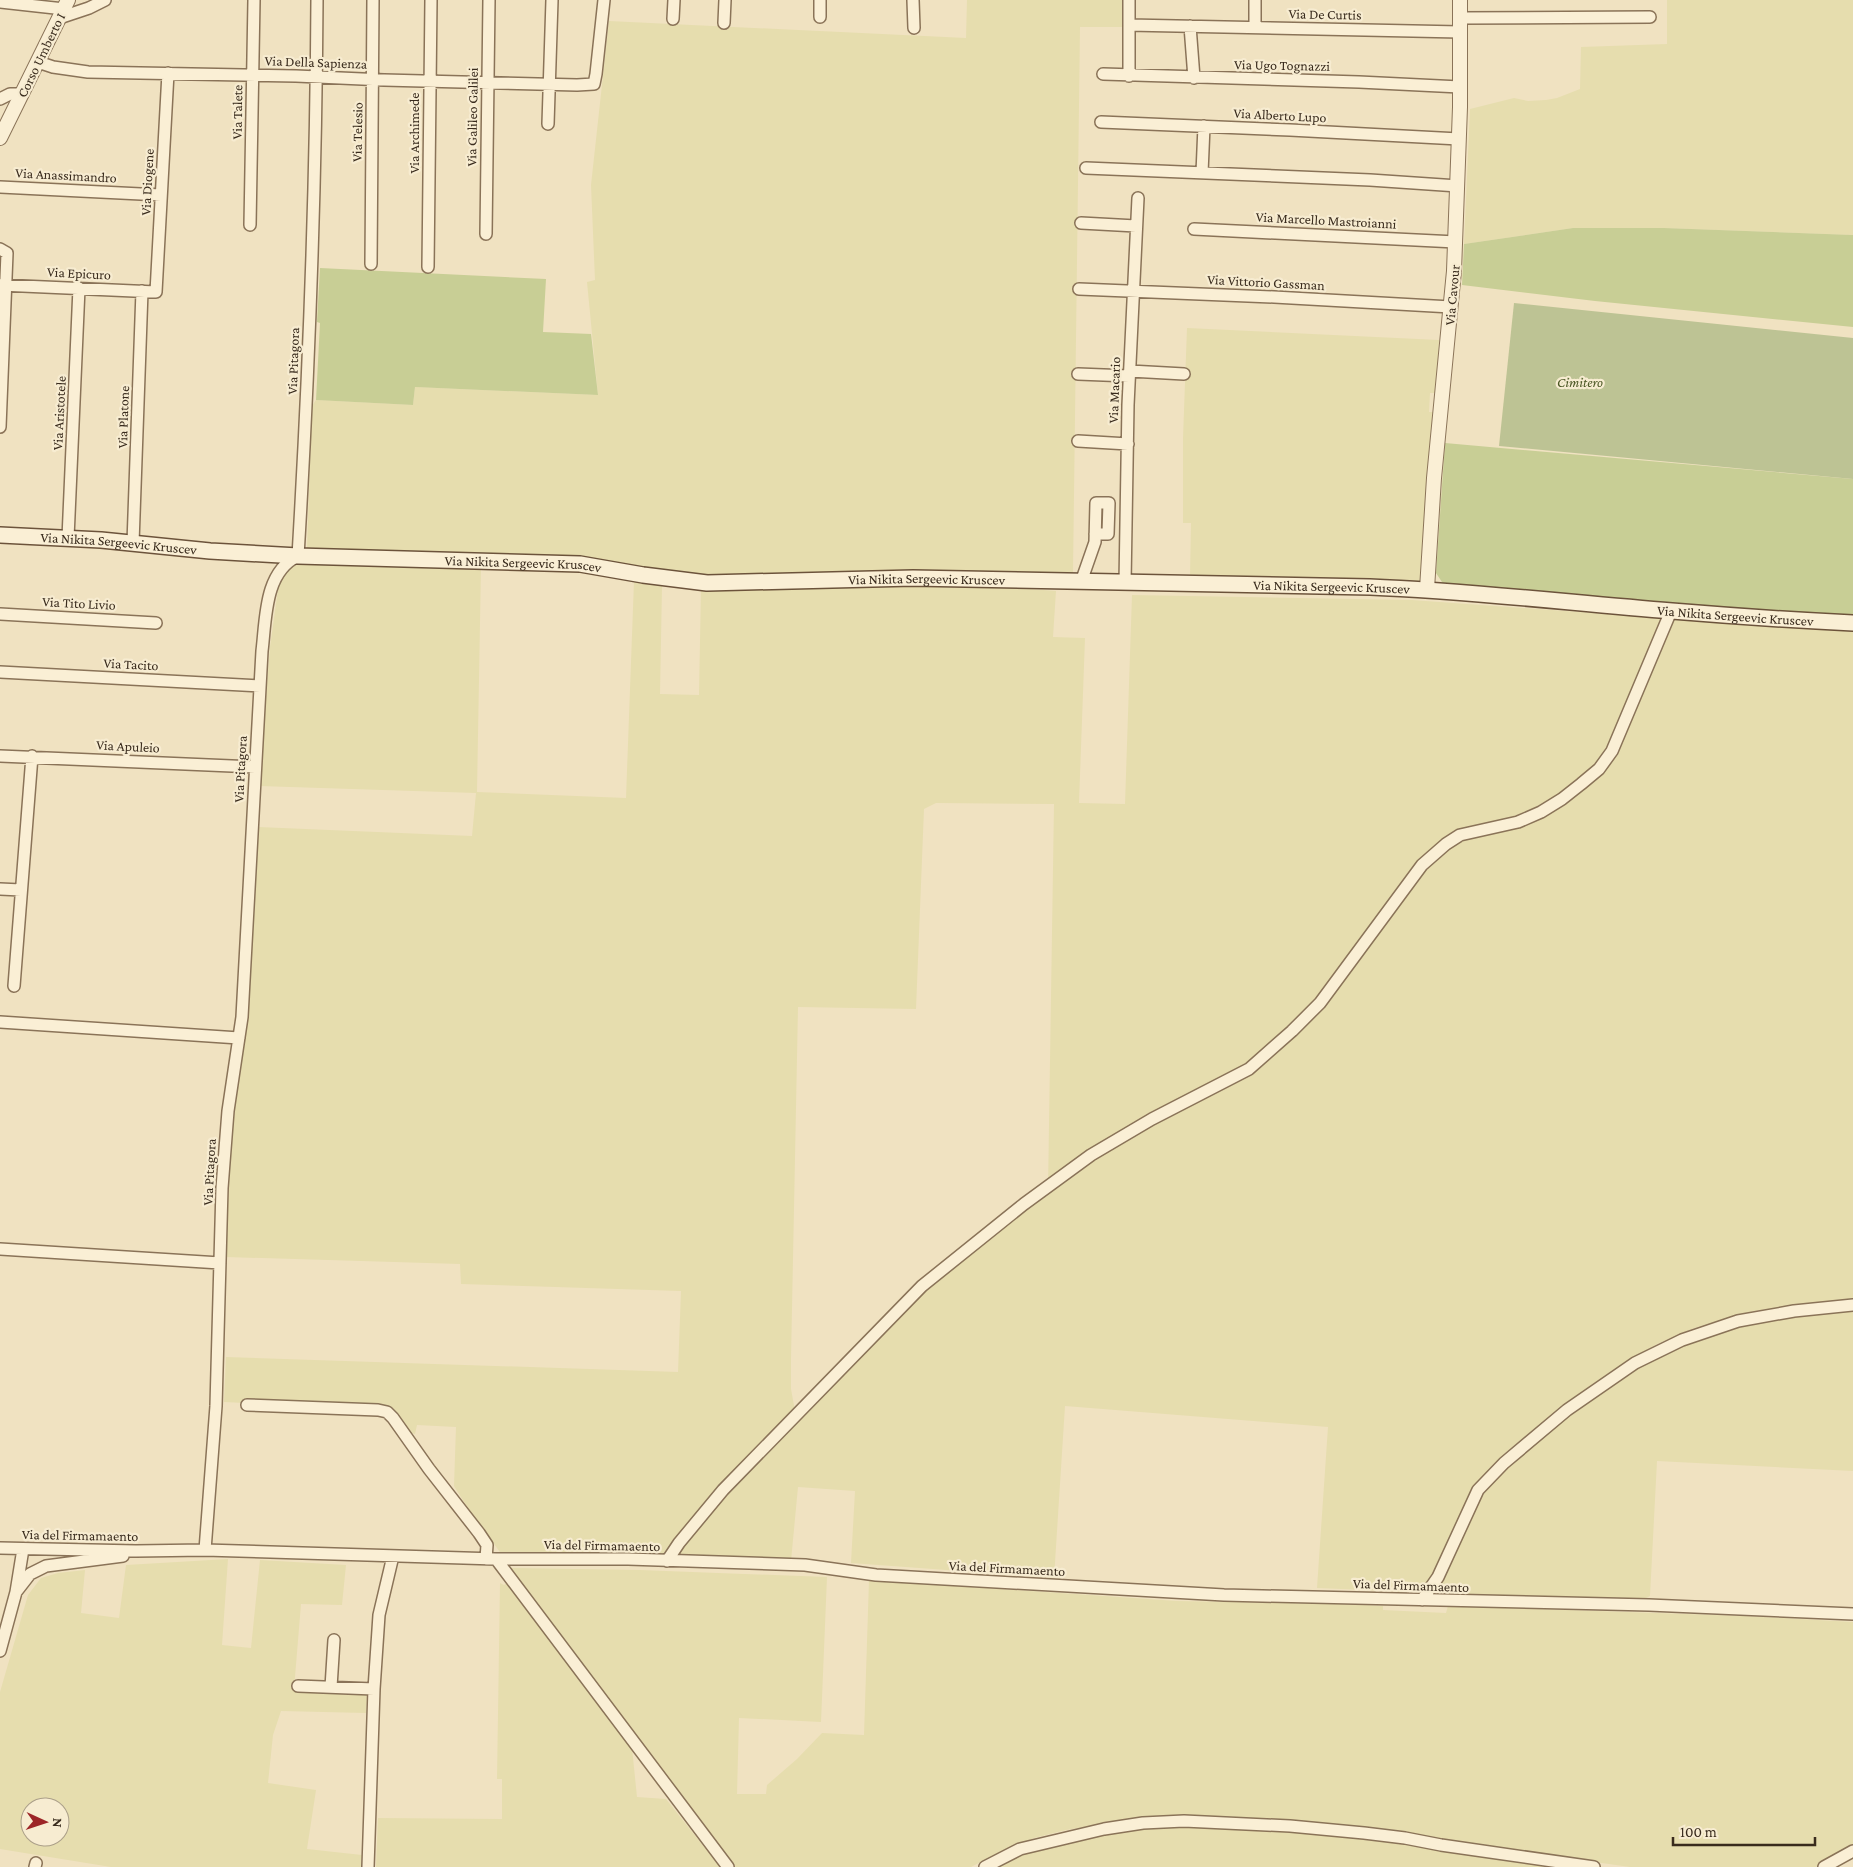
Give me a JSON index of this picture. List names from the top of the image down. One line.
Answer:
{"streets":{"main road":["Via Nikita Sergeevic Kruscev"],"street":["Via De Curtis","Corso Umberto I","Via Della Sapienza","Via Ugo Tognazzi","Via Talete","Via Alberto Lupo","Via Galileo Galilei","Via Telesio","Via Archimede","Via Anassimandro","Via Diogene","Via Marcello Mastroianni","Via Epicuro","Via Vittorio Gassman","Via Cavour","Via Pitagora","Via Macario","Via Aristotele","Via Platone","Via Tito Livio","Via Tacito","Via Apuleio","Via del Firmamaento"]},"crossings":[["Via De Curtis","Via Cavour"],["Corso Umberto I","Via Della Sapienza"],["Via Della Sapienza","Via Talete"],["Via Della Sapienza","Via Galileo Galilei"],["Via Della Sapienza","Via Telesio"],["Via Della Sapienza","Via Archimede"],["Via Della Sapienza","Via Diogene"],["Via Della Sapienza","Via Pitagora"],["Via Ugo Tognazzi","Via Cavour"],["Via Alberto Lupo","Via Cavour"],["Via Anassimandro","Via Diogene"],["Via Diogene","Via Epicuro"],["Via Marcello Mastroianni","Via Cavour"],["Via Epicuro","Via Aristotele"],["Via Epicuro","Via Platone"],["Via Vittorio Gassman","Via Cavour"],["Via Vittorio Gassman","Via Macario"],["Via Cavour","Via Nikita Sergeevic Kruscev"],["Via Pitagora","Via Nikita Sergeevic Kruscev"],["Via Pitagora","Via Tacito"],["Via Pitagora","Via Apuleio"],["Via Pitagora","Via del Firmamaento"],["Via Macario","Via Nikita Sergeevic Kruscev"],["Via Aristotele","Via Nikita Sergeevic Kruscev"],["Via Platone","Via Nikita Sergeevic Kruscev"]],"parks":["Cimitero"],"scale_bar":"100 m","north":"right"}
